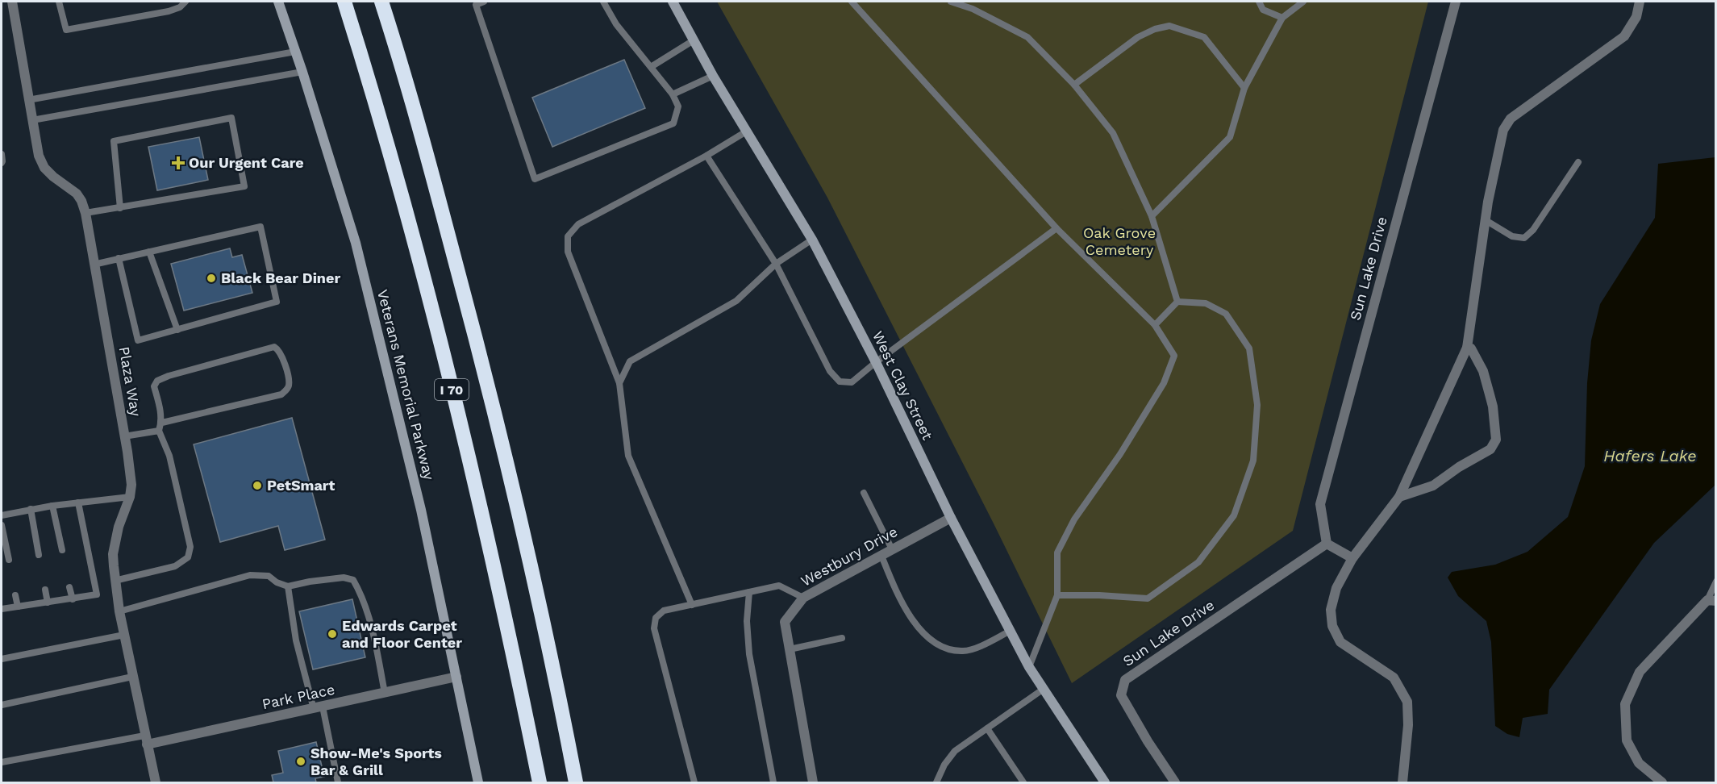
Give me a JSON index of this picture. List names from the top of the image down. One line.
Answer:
{"streets":{"highway":["I 70"],"main road":["Veterans Memorial Parkway","West Clay Street"],"street":["Sun Lake Drive","Plaza Way","Westbury Drive","Park Place"]},"crossings":[["Plaza Way","Park Place"],["Veterans Memorial Parkway","Park Place"],["West Clay Street","Westbury Drive"]],"water":["Hafers Lake"],"parks":["Oak Grove Cemetery"],"places":{"health":["Our Urgent Care"],"other":["Black Bear Diner","PetSmart","Edwards Carpet and Floor Center","Show-Me's Sports Bar & Grill"]}}
